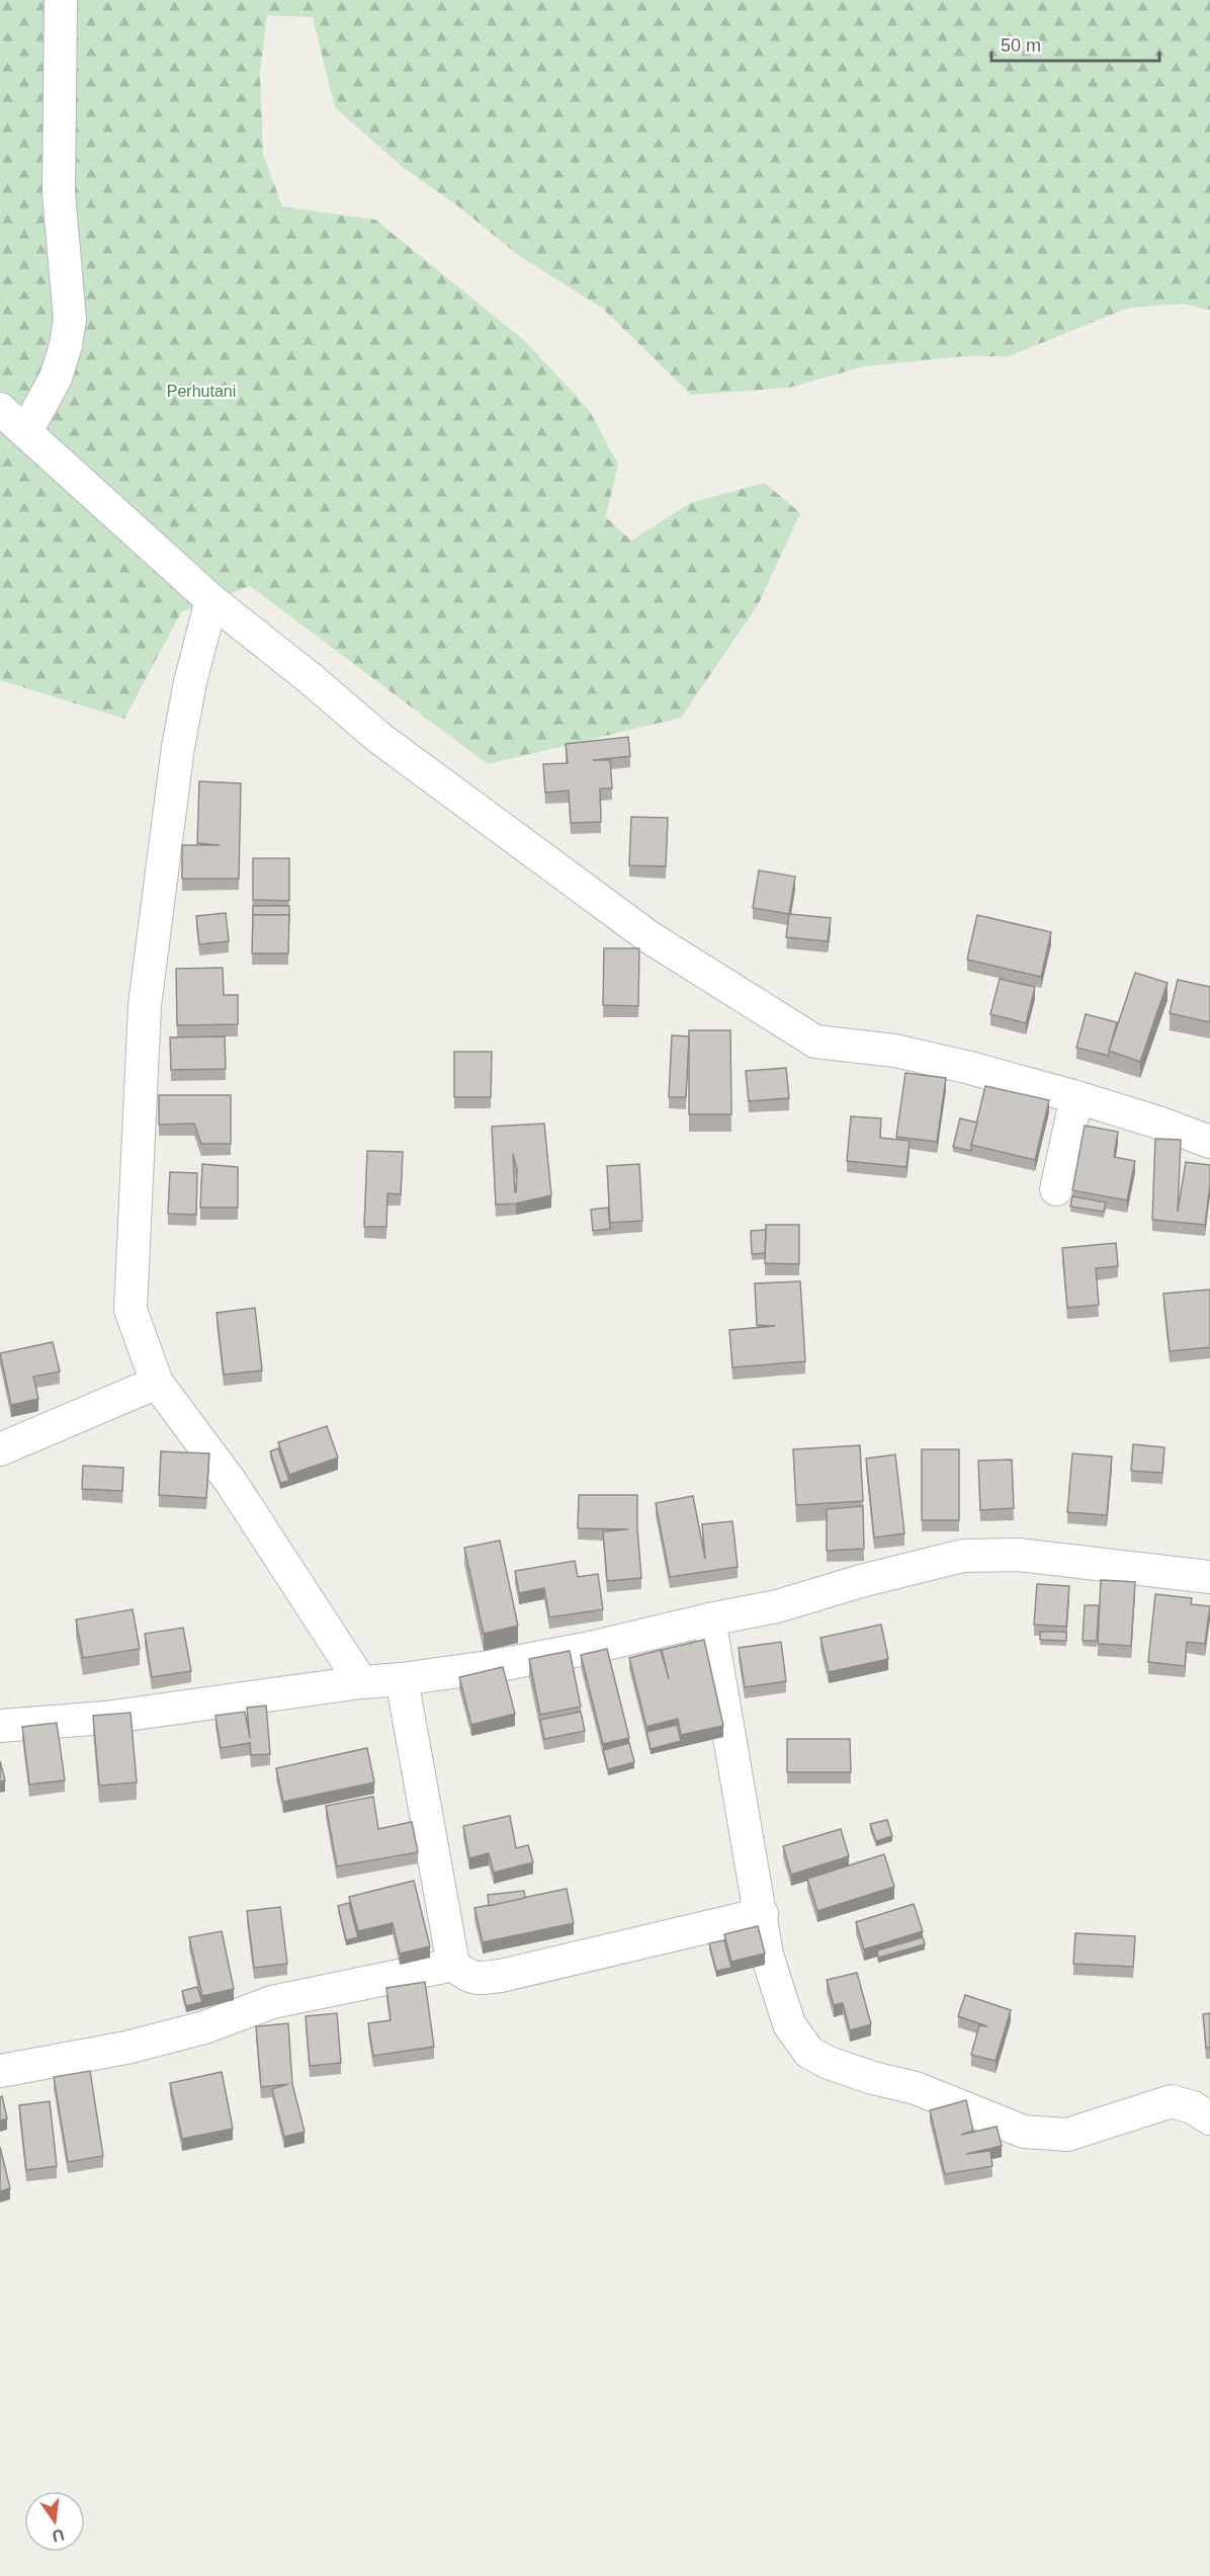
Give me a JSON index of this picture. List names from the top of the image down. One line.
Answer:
{"parks":["Perhutani"],"scale_bar":"50 m","north":"bottom"}
